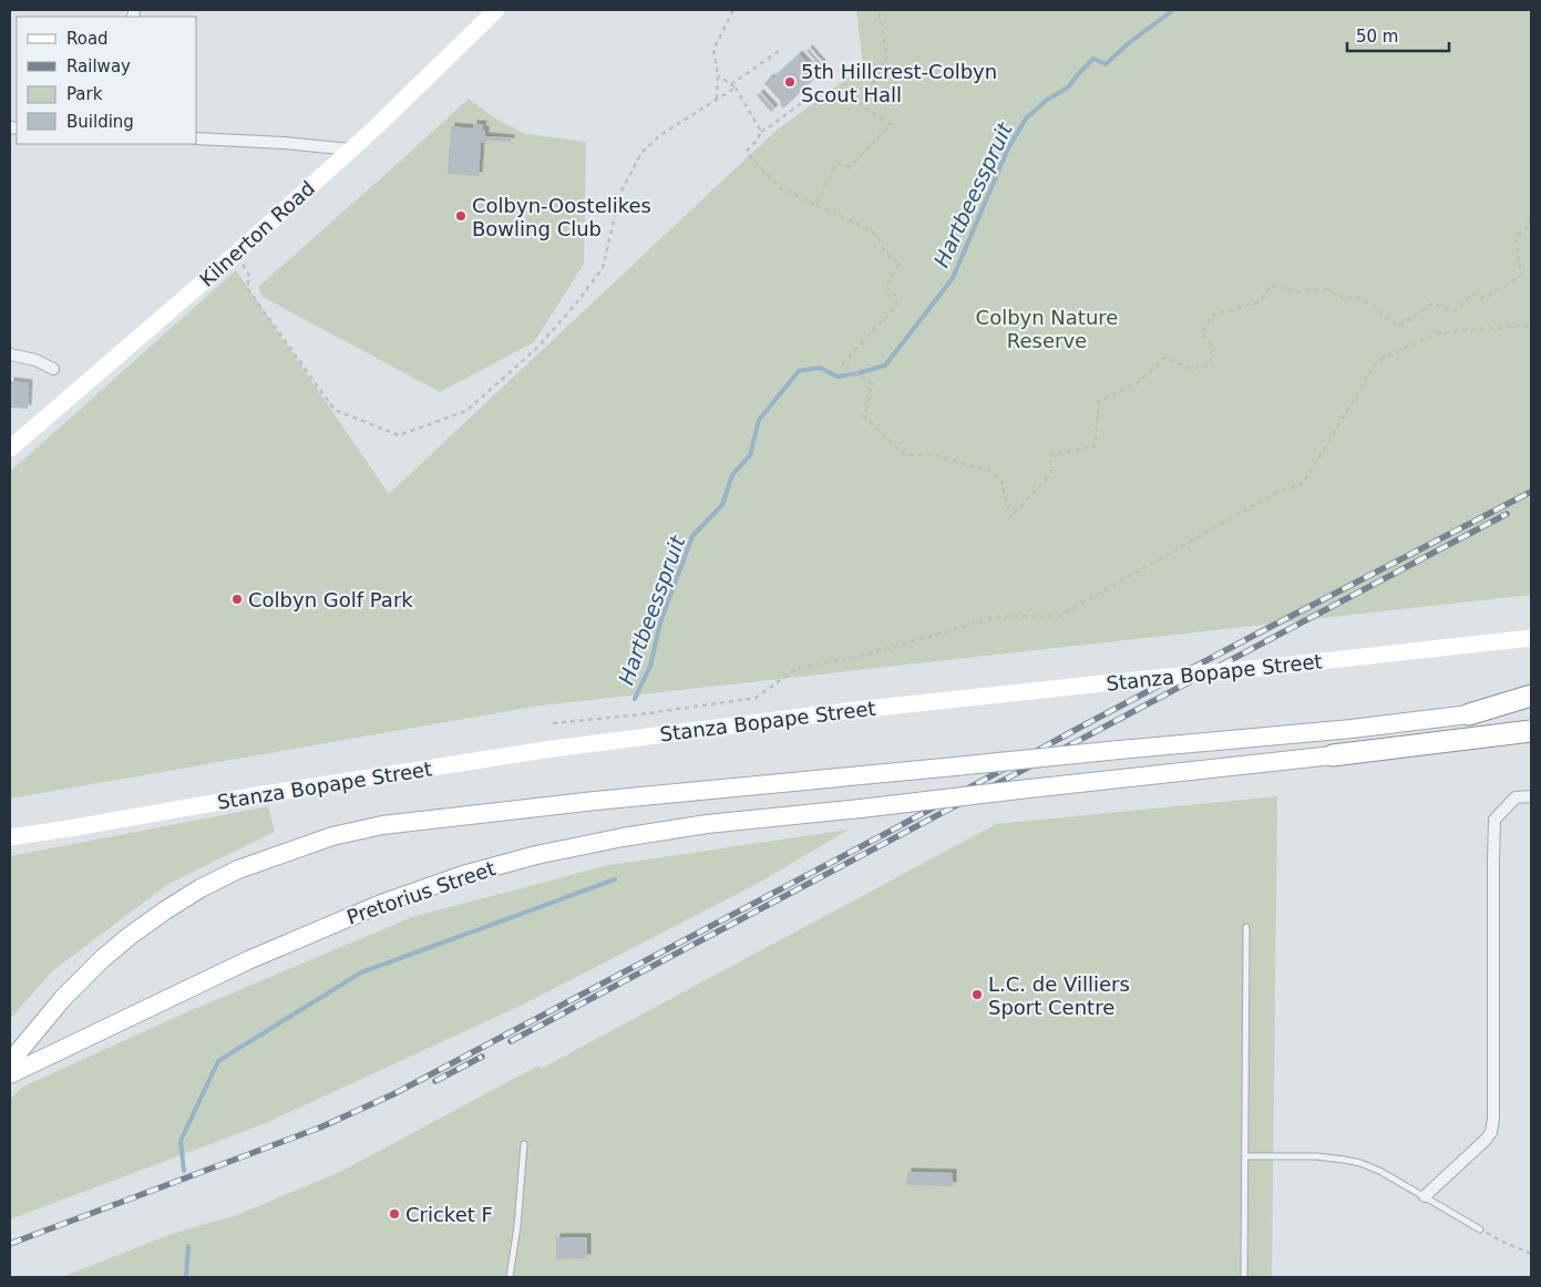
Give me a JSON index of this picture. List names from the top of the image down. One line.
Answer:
{"streets":{"main road":["Kilnerton Road","Stanza Bopape Street","Pretorius Street"]},"water":["Hartbeesspruit"],"parks":["Colbyn Nature Reserve"],"places":["5th Hillcrest-Colbyn Scout Hall","Colbyn-Oostelikes Bowling Club","Colbyn Golf Park","L.C. de Villiers Sport Centre","Cricket F"],"legend":["Road","Railway","Park","Building"],"scale_bar":"50 m"}
